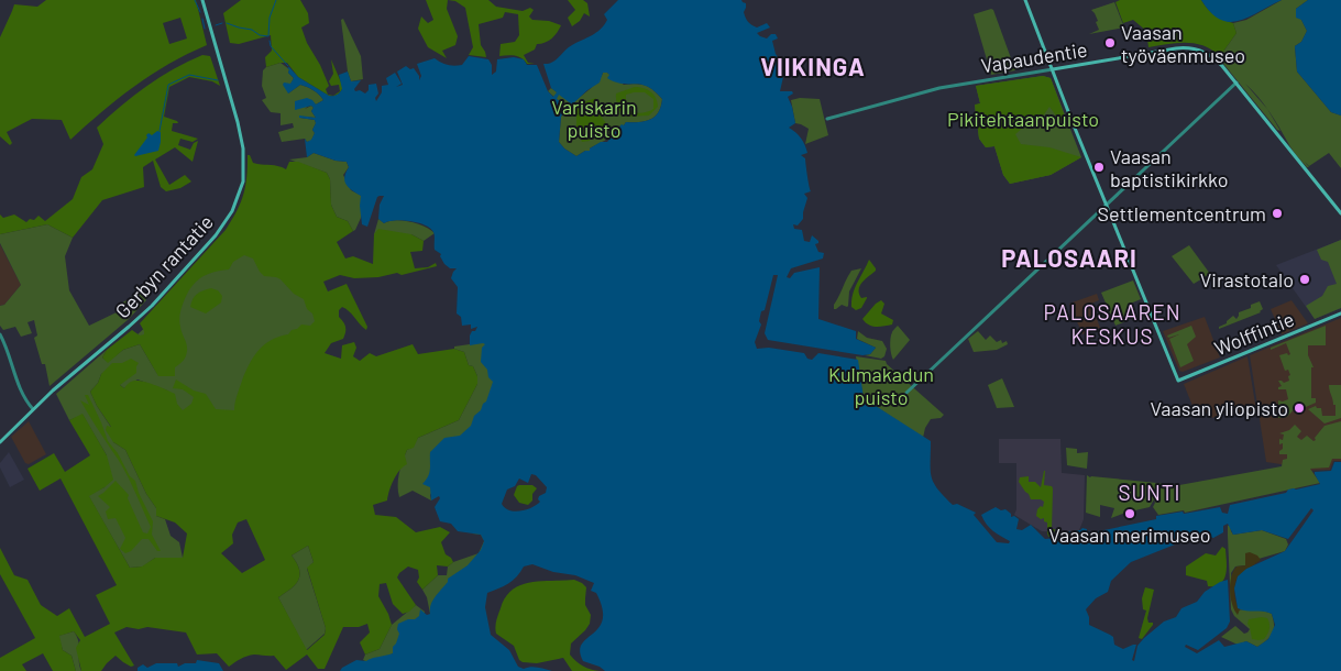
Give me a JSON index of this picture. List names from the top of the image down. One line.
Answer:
{"streets":{"main road":["Vapaudentie","Gerbyn rantatie","Wolffintie"]},"districts":["VIIKINGA","PALOSAARI","PALOSAAREN KESKUS","SUNTI"],"parks":["Variskarin puisto","Pikitehtaanpuisto","Kulmakadun puisto"],"places":["Vaasan työväenmuseo","Vaasan baptistikirkko","Settlementcentrum","Virastotalo","Vaasan yliopisto","Vaasan merimuseo"]}
